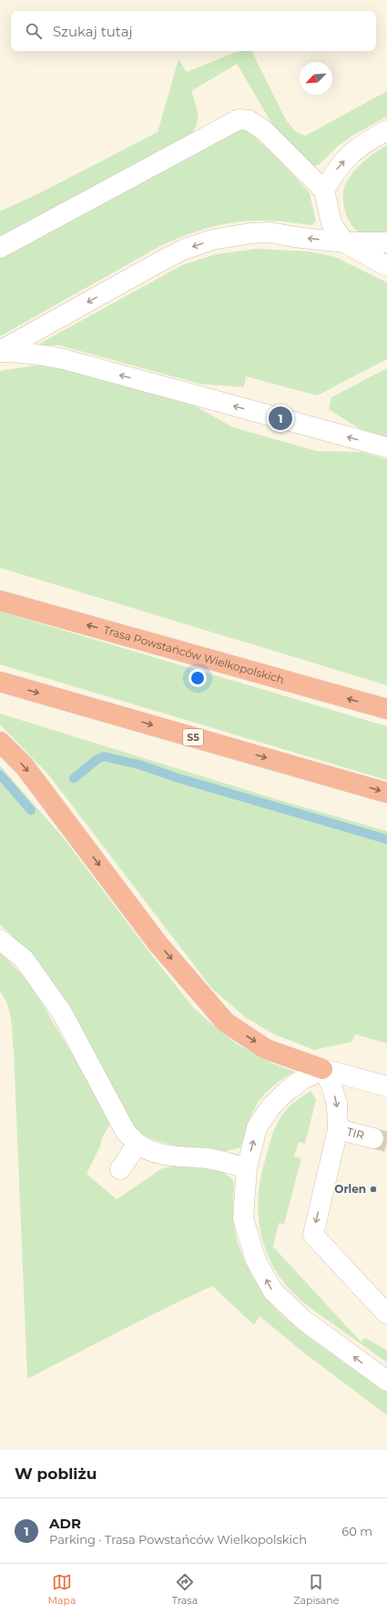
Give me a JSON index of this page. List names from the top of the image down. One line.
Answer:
{"streets":{"highway":["Trasa Powstańców Wielkopolskich","S5"],"lane":["TIR"]},"places":["Orlen"],"north":"bottom left","page":{"search":"Szukaj tutaj","pins":"1","heading":"W pobliżu","list":[{"mark":"1","name":"ADR","note":"Parking · Trasa Powstańców Wielkopolskich","value":"60 m"}],"nav":["Mapa","Trasa","Zapisane"]}}
